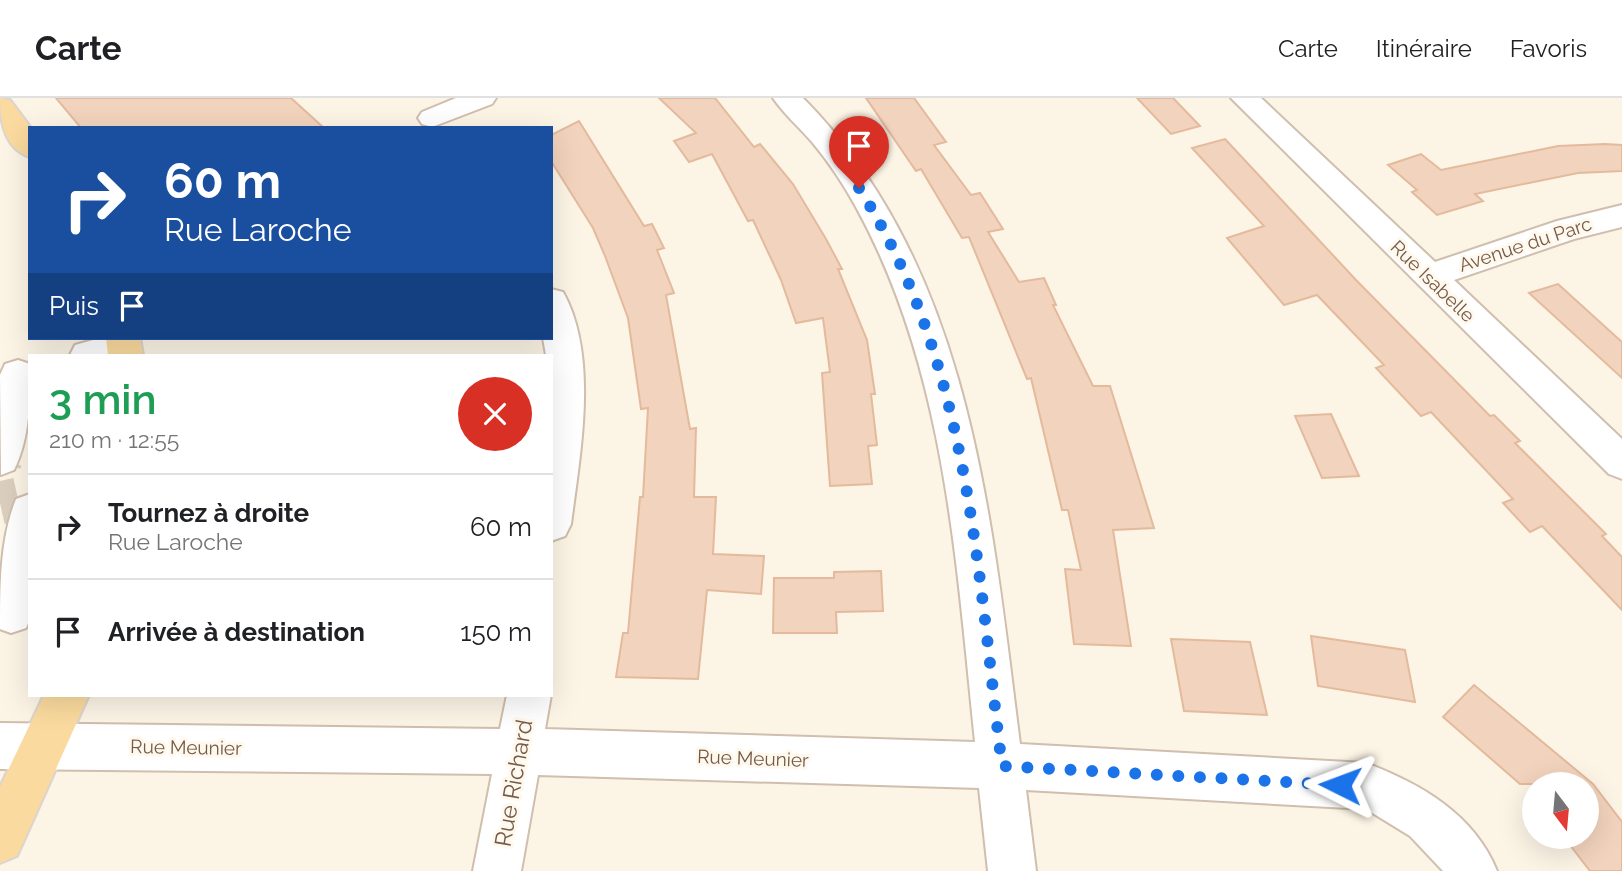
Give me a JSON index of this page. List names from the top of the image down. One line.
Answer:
{"streets":{"street":["Avenue du Parc","Rue Isabelle","Rue Meunier","Rue Richard"]},"crossings":[["Avenue du Parc","Rue Isabelle"],["Rue Meunier","Rue Richard"]],"north":"bottom","page":{"header":"Carte","nav":["Carte","Itinéraire","Favoris"],"turn":["60 m","Rue Laroche"],"then":"Puis","heading":["3 min","210 m · 12:55"],"list":[{"name":"Tournez à droite","note":"Rue Laroche","value":"60 m"},{"name":"Arrivée à destination","value":"150 m"}]}}
